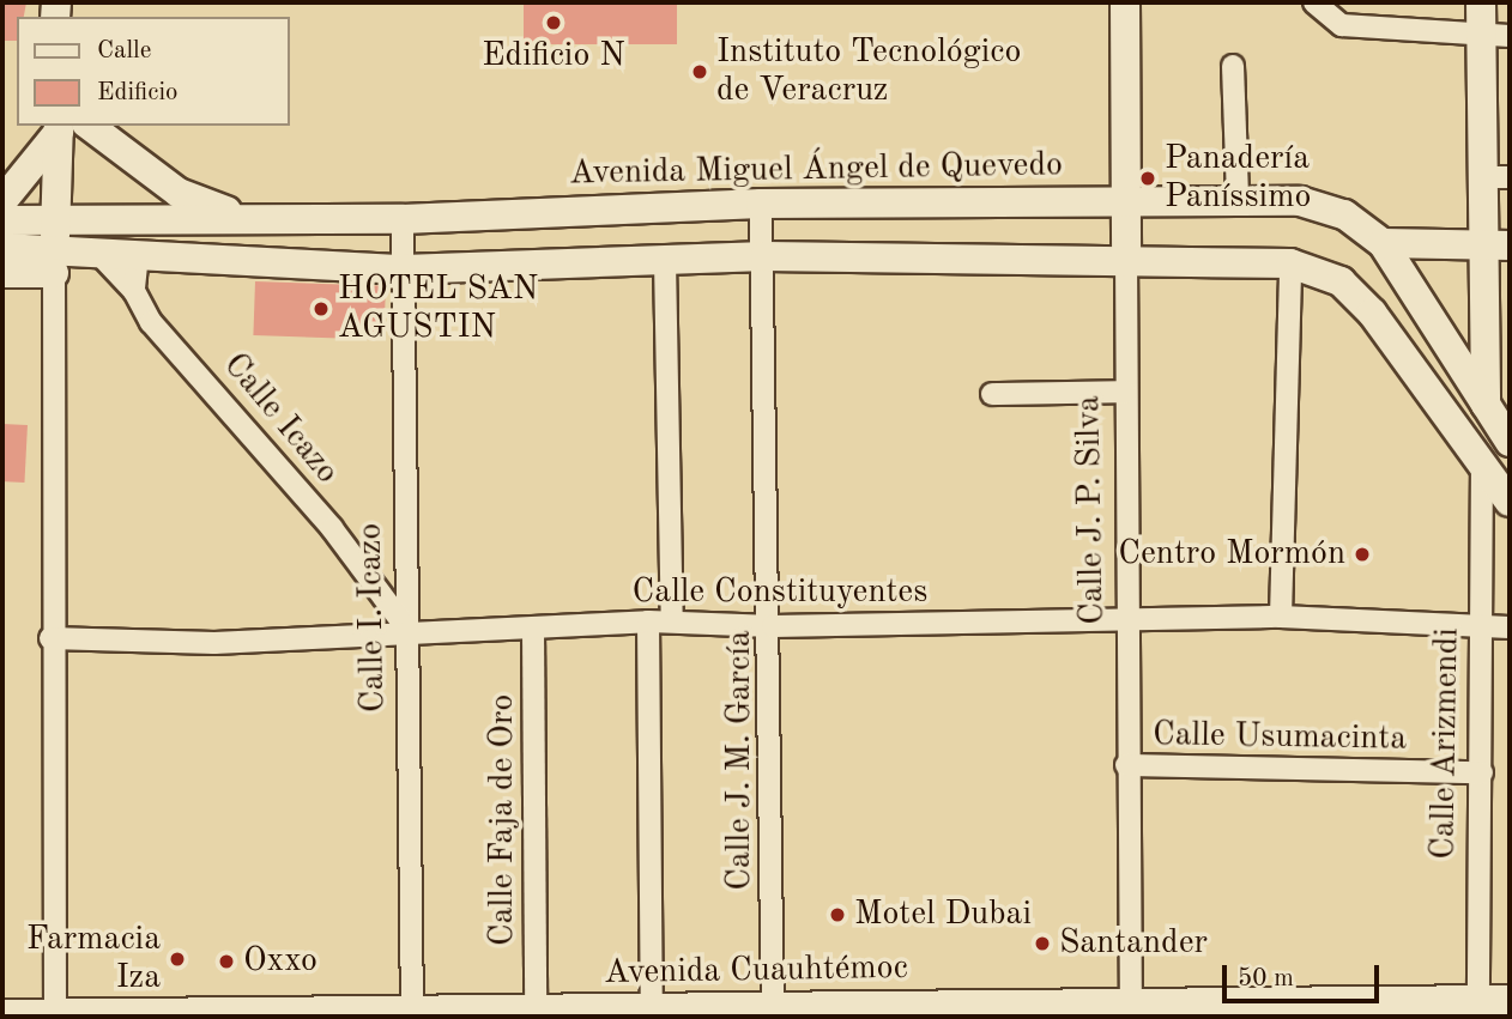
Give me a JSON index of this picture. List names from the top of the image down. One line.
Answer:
{"streets":{"main road":["Avenida Miguel Ángel de Quevedo","Calle J. P. Silva","Avenida Cuauhtémoc"],"street":["Calle Icazo","Calle Constituyentes","Calle I. Icazo","Calle Usumacinta","Calle Arizmendi","Calle J. M. García","Calle Faja de Oro"]},"crossings":[["Avenida Miguel Ángel de Quevedo","Calle J. P. Silva"],["Avenida Miguel Ángel de Quevedo","Calle I. Icazo"],["Avenida Miguel Ángel de Quevedo","Calle J. M. García"],["Calle Icazo","Calle Constituyentes"],["Calle Icazo","Calle I. Icazo"],["Calle J. P. Silva","Calle Constituyentes"],["Calle J. P. Silva","Calle Usumacinta"],["Calle J. P. Silva","Avenida Cuauhtémoc"],["Calle Constituyentes","Calle I. Icazo"],["Calle Constituyentes","Calle Arizmendi"],["Calle Constituyentes","Calle J. M. García"],["Calle Constituyentes","Calle Faja de Oro"],["Calle I. Icazo","Avenida Cuauhtémoc"],["Calle Usumacinta","Calle Arizmendi"],["Calle Arizmendi","Avenida Cuauhtémoc"],["Calle J. M. García","Avenida Cuauhtémoc"],["Calle Faja de Oro","Avenida Cuauhtémoc"]],"places":["Edificio N","Instituto Tecnológico de Veracruz","Panadería Paníssimo","HOTEL SAN AGUSTIN","Centro Mormón","Motel Dubai","Santander","Farmacia Iza","Oxxo"],"legend":["Calle","Edificio"],"scale_bar":"50 m"}
